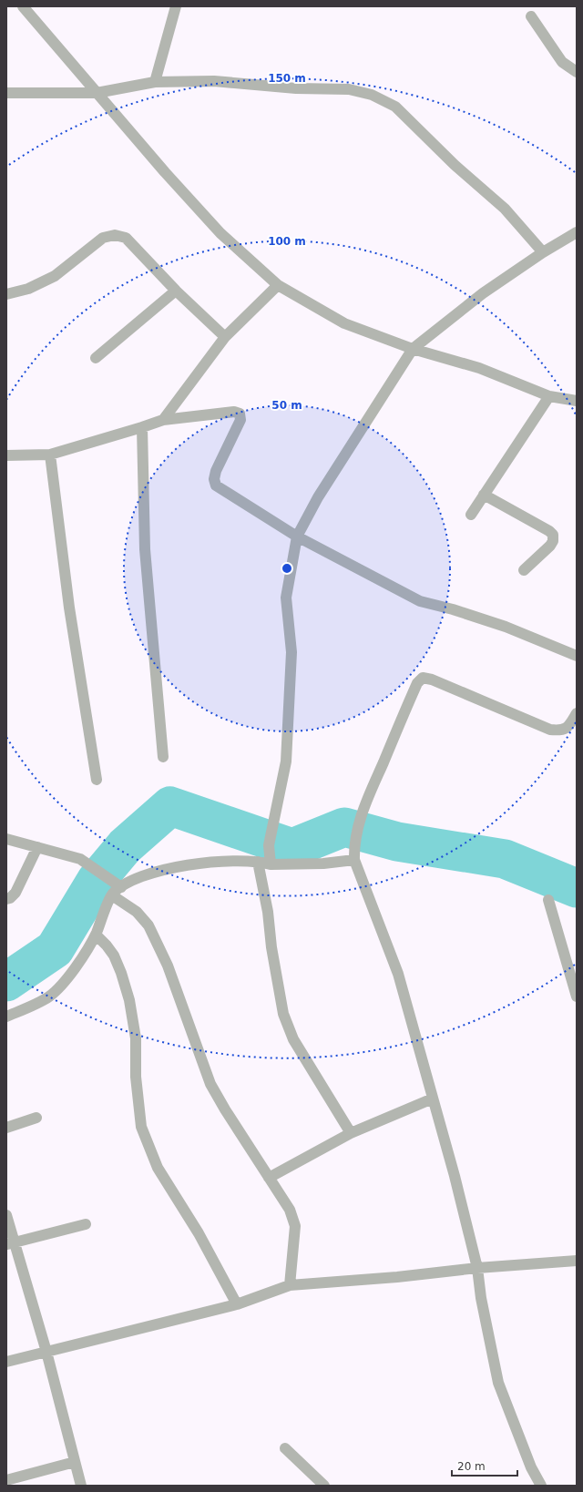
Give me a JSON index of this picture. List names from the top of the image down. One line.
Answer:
{"scale_bar":"20 m","rings":["150 m","100 m","50 m"]}
